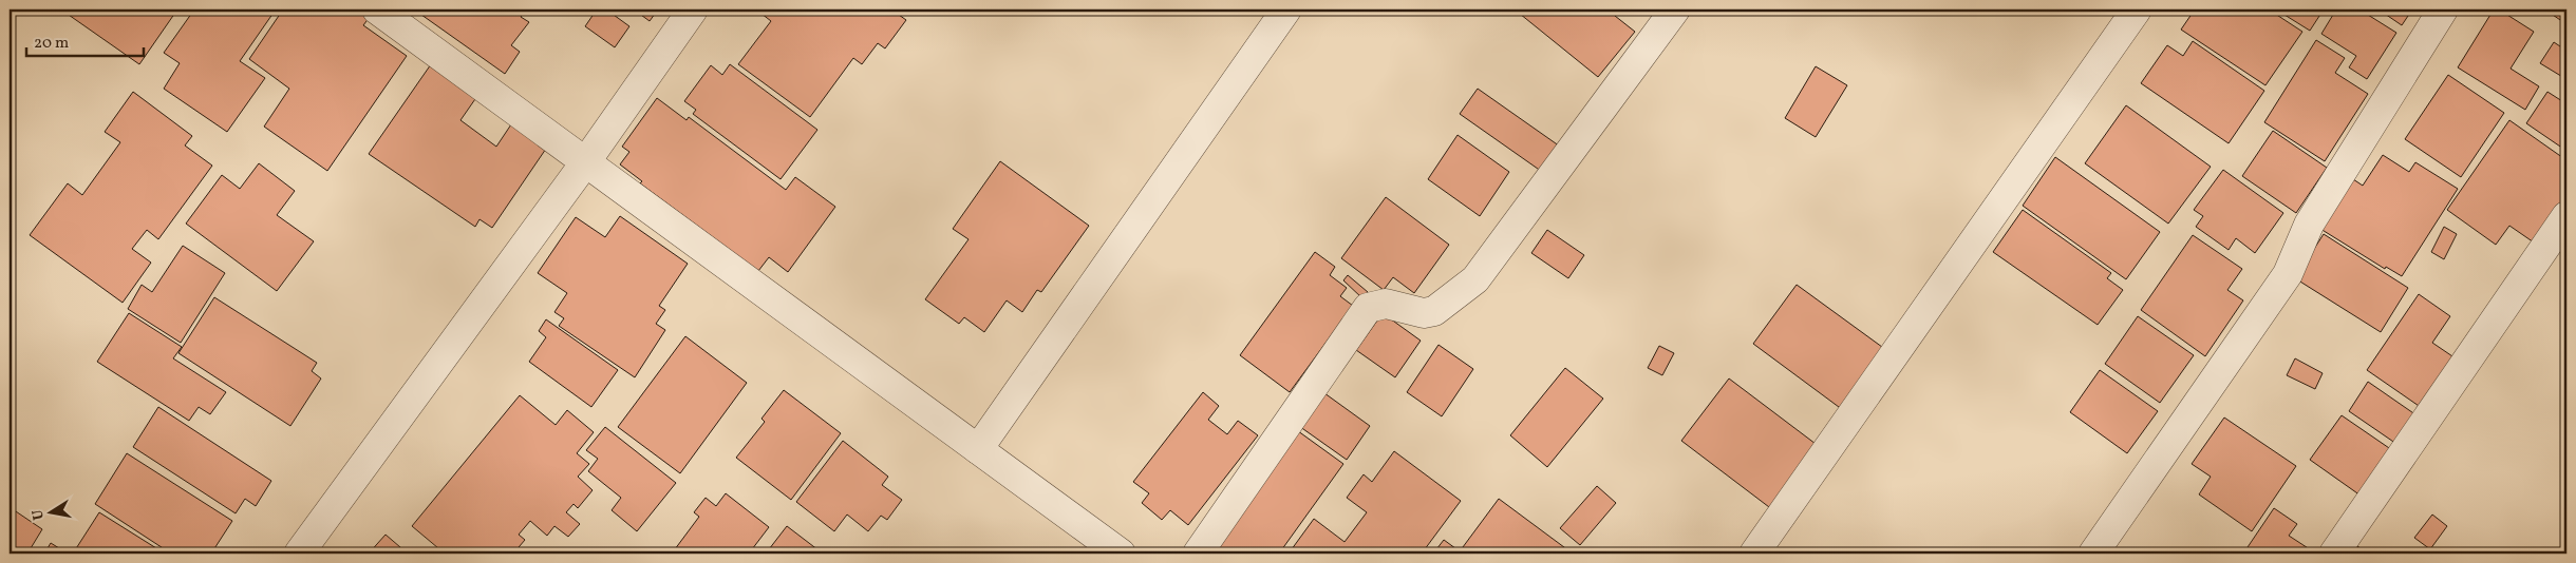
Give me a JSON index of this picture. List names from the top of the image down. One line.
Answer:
{"scale_bar":"20 m","north":"left"}
